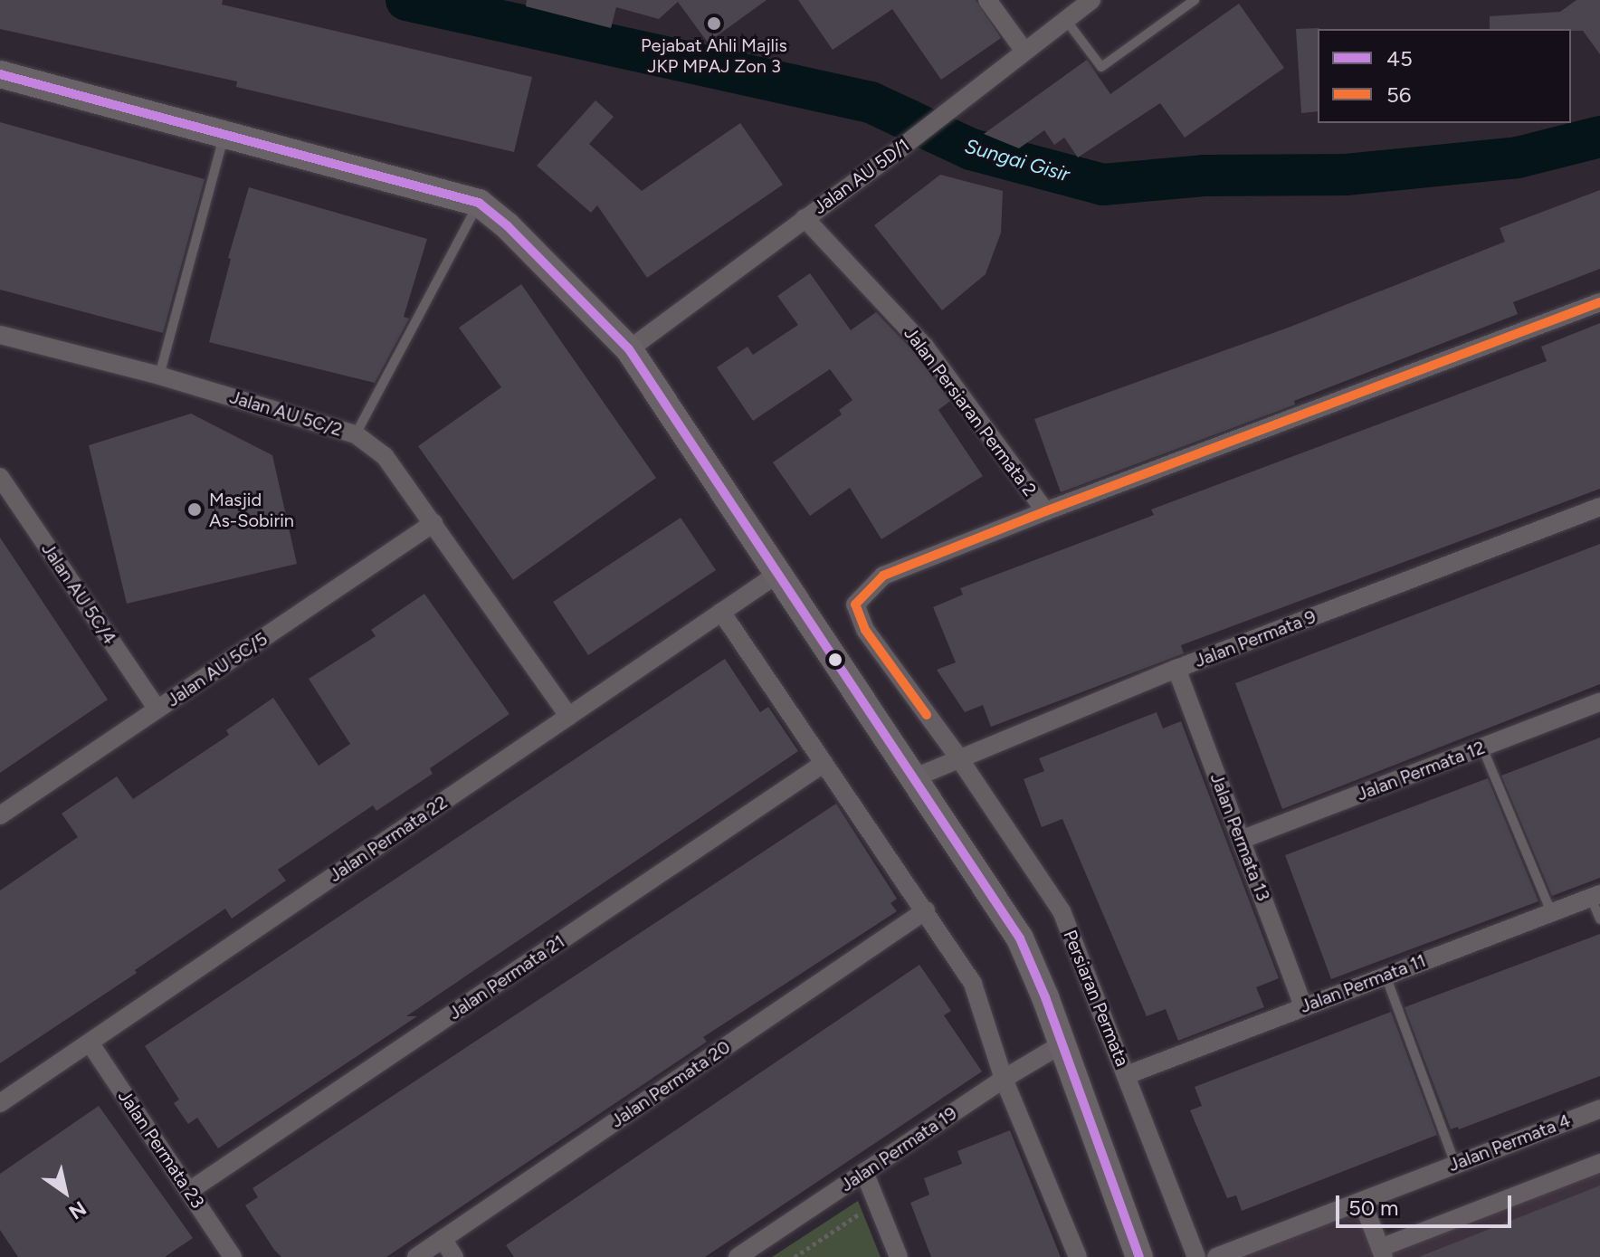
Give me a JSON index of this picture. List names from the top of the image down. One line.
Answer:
{"streets":{"street":["Jalan AU 5D/1","Jalan Persiaran Permata 2","Jalan AU 5C/2","Jalan AU 5C/4","Jalan Permata 9","Jalan AU 5C/5","Jalan Permata 12","Jalan Permata 13","Jalan Permata 22","Jalan Permata 21","Jalan Permata 11","Persiaran Permata","Jalan Permata 20","Jalan Permata 4","Jalan Permata 23","Jalan Permata 19"]},"crossings":[["Jalan AU 5D/1","Jalan Persiaran Permata 2"],["Jalan Persiaran Permata 2","Persiaran Permata"],["Jalan AU 5C/2","Jalan AU 5C/5"],["Jalan AU 5C/2","Jalan Permata 22"],["Jalan AU 5C/4","Jalan AU 5C/5"],["Jalan Permata 9","Jalan Permata 13"],["Jalan Permata 9","Persiaran Permata"],["Jalan Permata 12","Jalan Permata 13"],["Jalan Permata 13","Jalan Permata 11"],["Jalan Permata 22","Jalan Permata 23"],["Jalan Permata 21","Jalan Permata 23"],["Jalan Permata 11","Persiaran Permata"]],"water":["Sungai Gisir"],"places":["Pejabat Ahli Majlis JKP MPAJ Zon 3","Masjid As-Sobirin"],"lines":["transit line 45","transit line 56"],"legend":["45","56"],"scale_bar":"50 m","north":"bottom right"}
